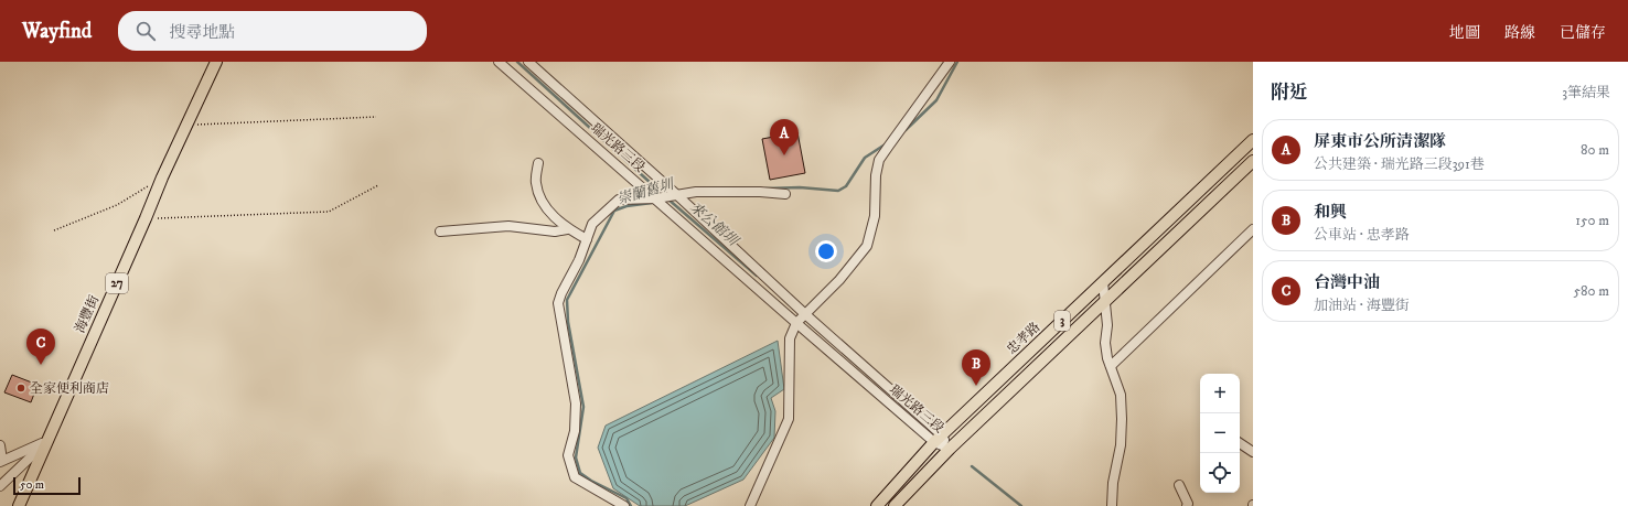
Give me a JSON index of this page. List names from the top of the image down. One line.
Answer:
{"streets":{"main road":["27","海豐街","3","忠孝路"],"street":["瑞光路三段"]},"crossings":[["瑞光路三段","3"],["瑞光路三段","忠孝路"]],"water":["崇蘭舊圳","來公館圳"],"places":["全家便利商店"],"scale_bar":"50 m","page":{"header":"Wayfind","search":"搜尋地點","nav":["地圖","路線","已儲存"],"heading":["附近","3筆結果"],"pins":["A","C","B"],"list":[{"mark":"A","name":"屏東市公所清潔隊","note":"公共建築 · 瑞光路三段391巷","value":"80 m"},{"mark":"B","name":"和興","note":"公車站 · 忠孝路","value":"150 m"},{"mark":"C","name":"台灣中油","note":"加油站 · 海豐街","value":"580 m"}],"map_buttons":["+","−"],"scale":"50 m"}}
